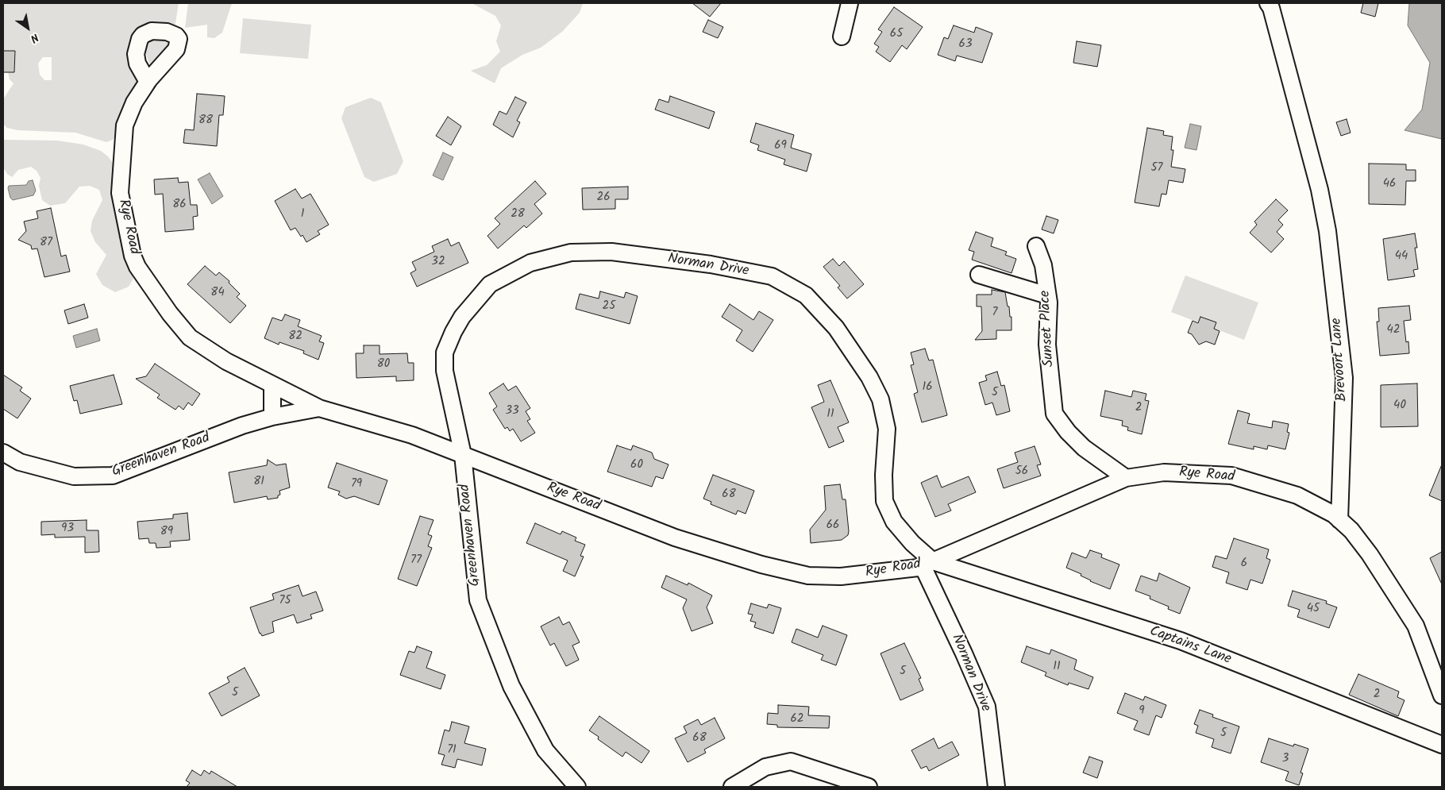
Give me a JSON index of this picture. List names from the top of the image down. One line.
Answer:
{"streets":{"street":["Rye Road","Norman Drive","Sunset Place","Brevoort Lane","Greenhaven Road","Captains Lane"]},"crossings":[["Rye Road","Norman Drive"],["Rye Road","Sunset Place"],["Rye Road","Brevoort Lane"],["Rye Road","Greenhaven Road"],["Rye Road","Captains Lane"],["Norman Drive","Greenhaven Road"],["Norman Drive","Captains Lane"]],"house_numbers":["65","63","88","69","57","46","26","86","1","28","87","44","32","84","25","7","42","82","80","16","5","40","2","33","11","60","56","81","79","68","66","93","89","77","6","75","45","11","5","5","2","9","62","5","68","71","3"],"north":"bottom right"}
